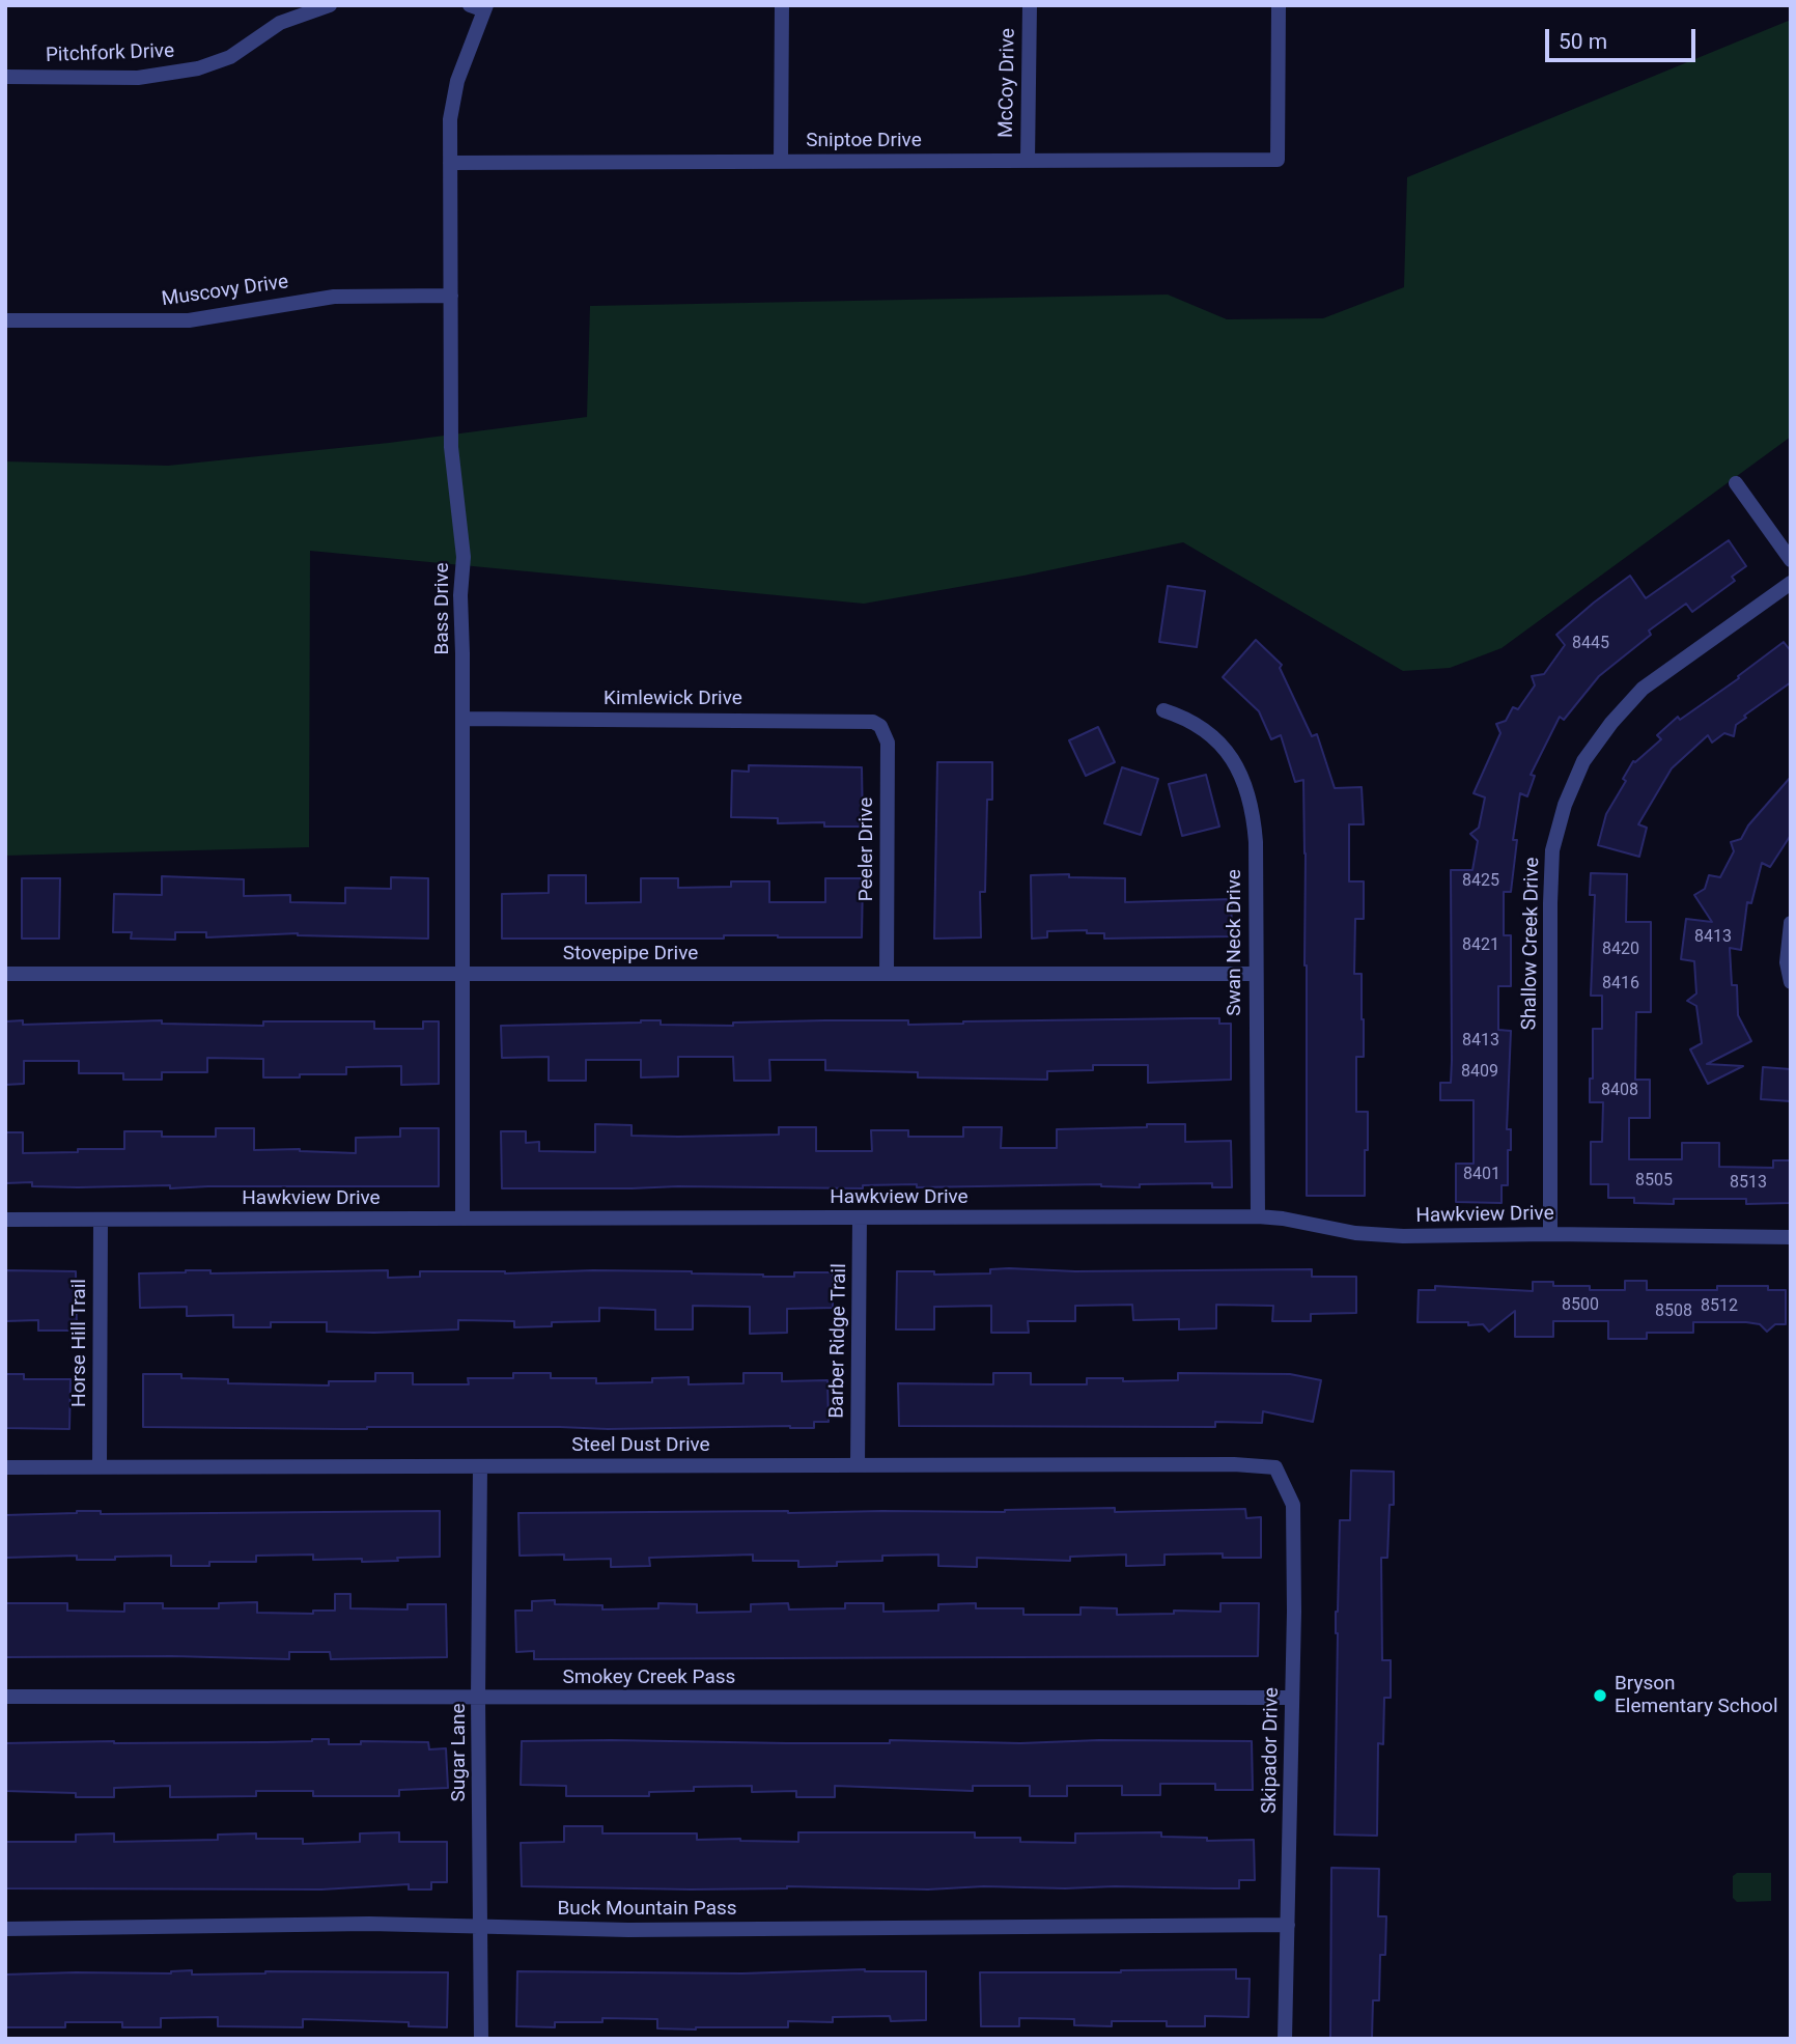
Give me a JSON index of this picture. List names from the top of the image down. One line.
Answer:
{"streets":{"street":["Pitchfork Drive","McCoy Drive","Sniptoe Drive","Muscovy Drive","Bass Drive","Kimlewick Drive","Peeler Drive","Swan Neck Drive","Shallow Creek Drive","Stovepipe Drive","Hawkview Drive","Barber Ridge Trail","Horse Hill Trail","Steel Dust Drive","Smokey Creek Pass","Skipador Drive","Sugar Lane","Buck Mountain Pass"]},"crossings":[["McCoy Drive","Sniptoe Drive"],["Sniptoe Drive","Bass Drive"],["Muscovy Drive","Bass Drive"],["Bass Drive","Kimlewick Drive"],["Bass Drive","Stovepipe Drive"],["Bass Drive","Hawkview Drive"],["Kimlewick Drive","Peeler Drive"],["Peeler Drive","Stovepipe Drive"],["Swan Neck Drive","Stovepipe Drive"],["Swan Neck Drive","Hawkview Drive"],["Shallow Creek Drive","Hawkview Drive"],["Hawkview Drive","Barber Ridge Trail"],["Hawkview Drive","Horse Hill Trail"],["Barber Ridge Trail","Steel Dust Drive"],["Horse Hill Trail","Steel Dust Drive"],["Steel Dust Drive","Skipador Drive"],["Steel Dust Drive","Sugar Lane"],["Smokey Creek Pass","Skipador Drive"],["Smokey Creek Pass","Sugar Lane"],["Skipador Drive","Buck Mountain Pass"],["Sugar Lane","Buck Mountain Pass"]],"places":["Bryson Elementary School"],"house_numbers":["8445","8425","8413","8421","8420","8416","8413","8409","8408","8401","8505","8513","8500","8512","8508"],"scale_bar":"50 m"}
